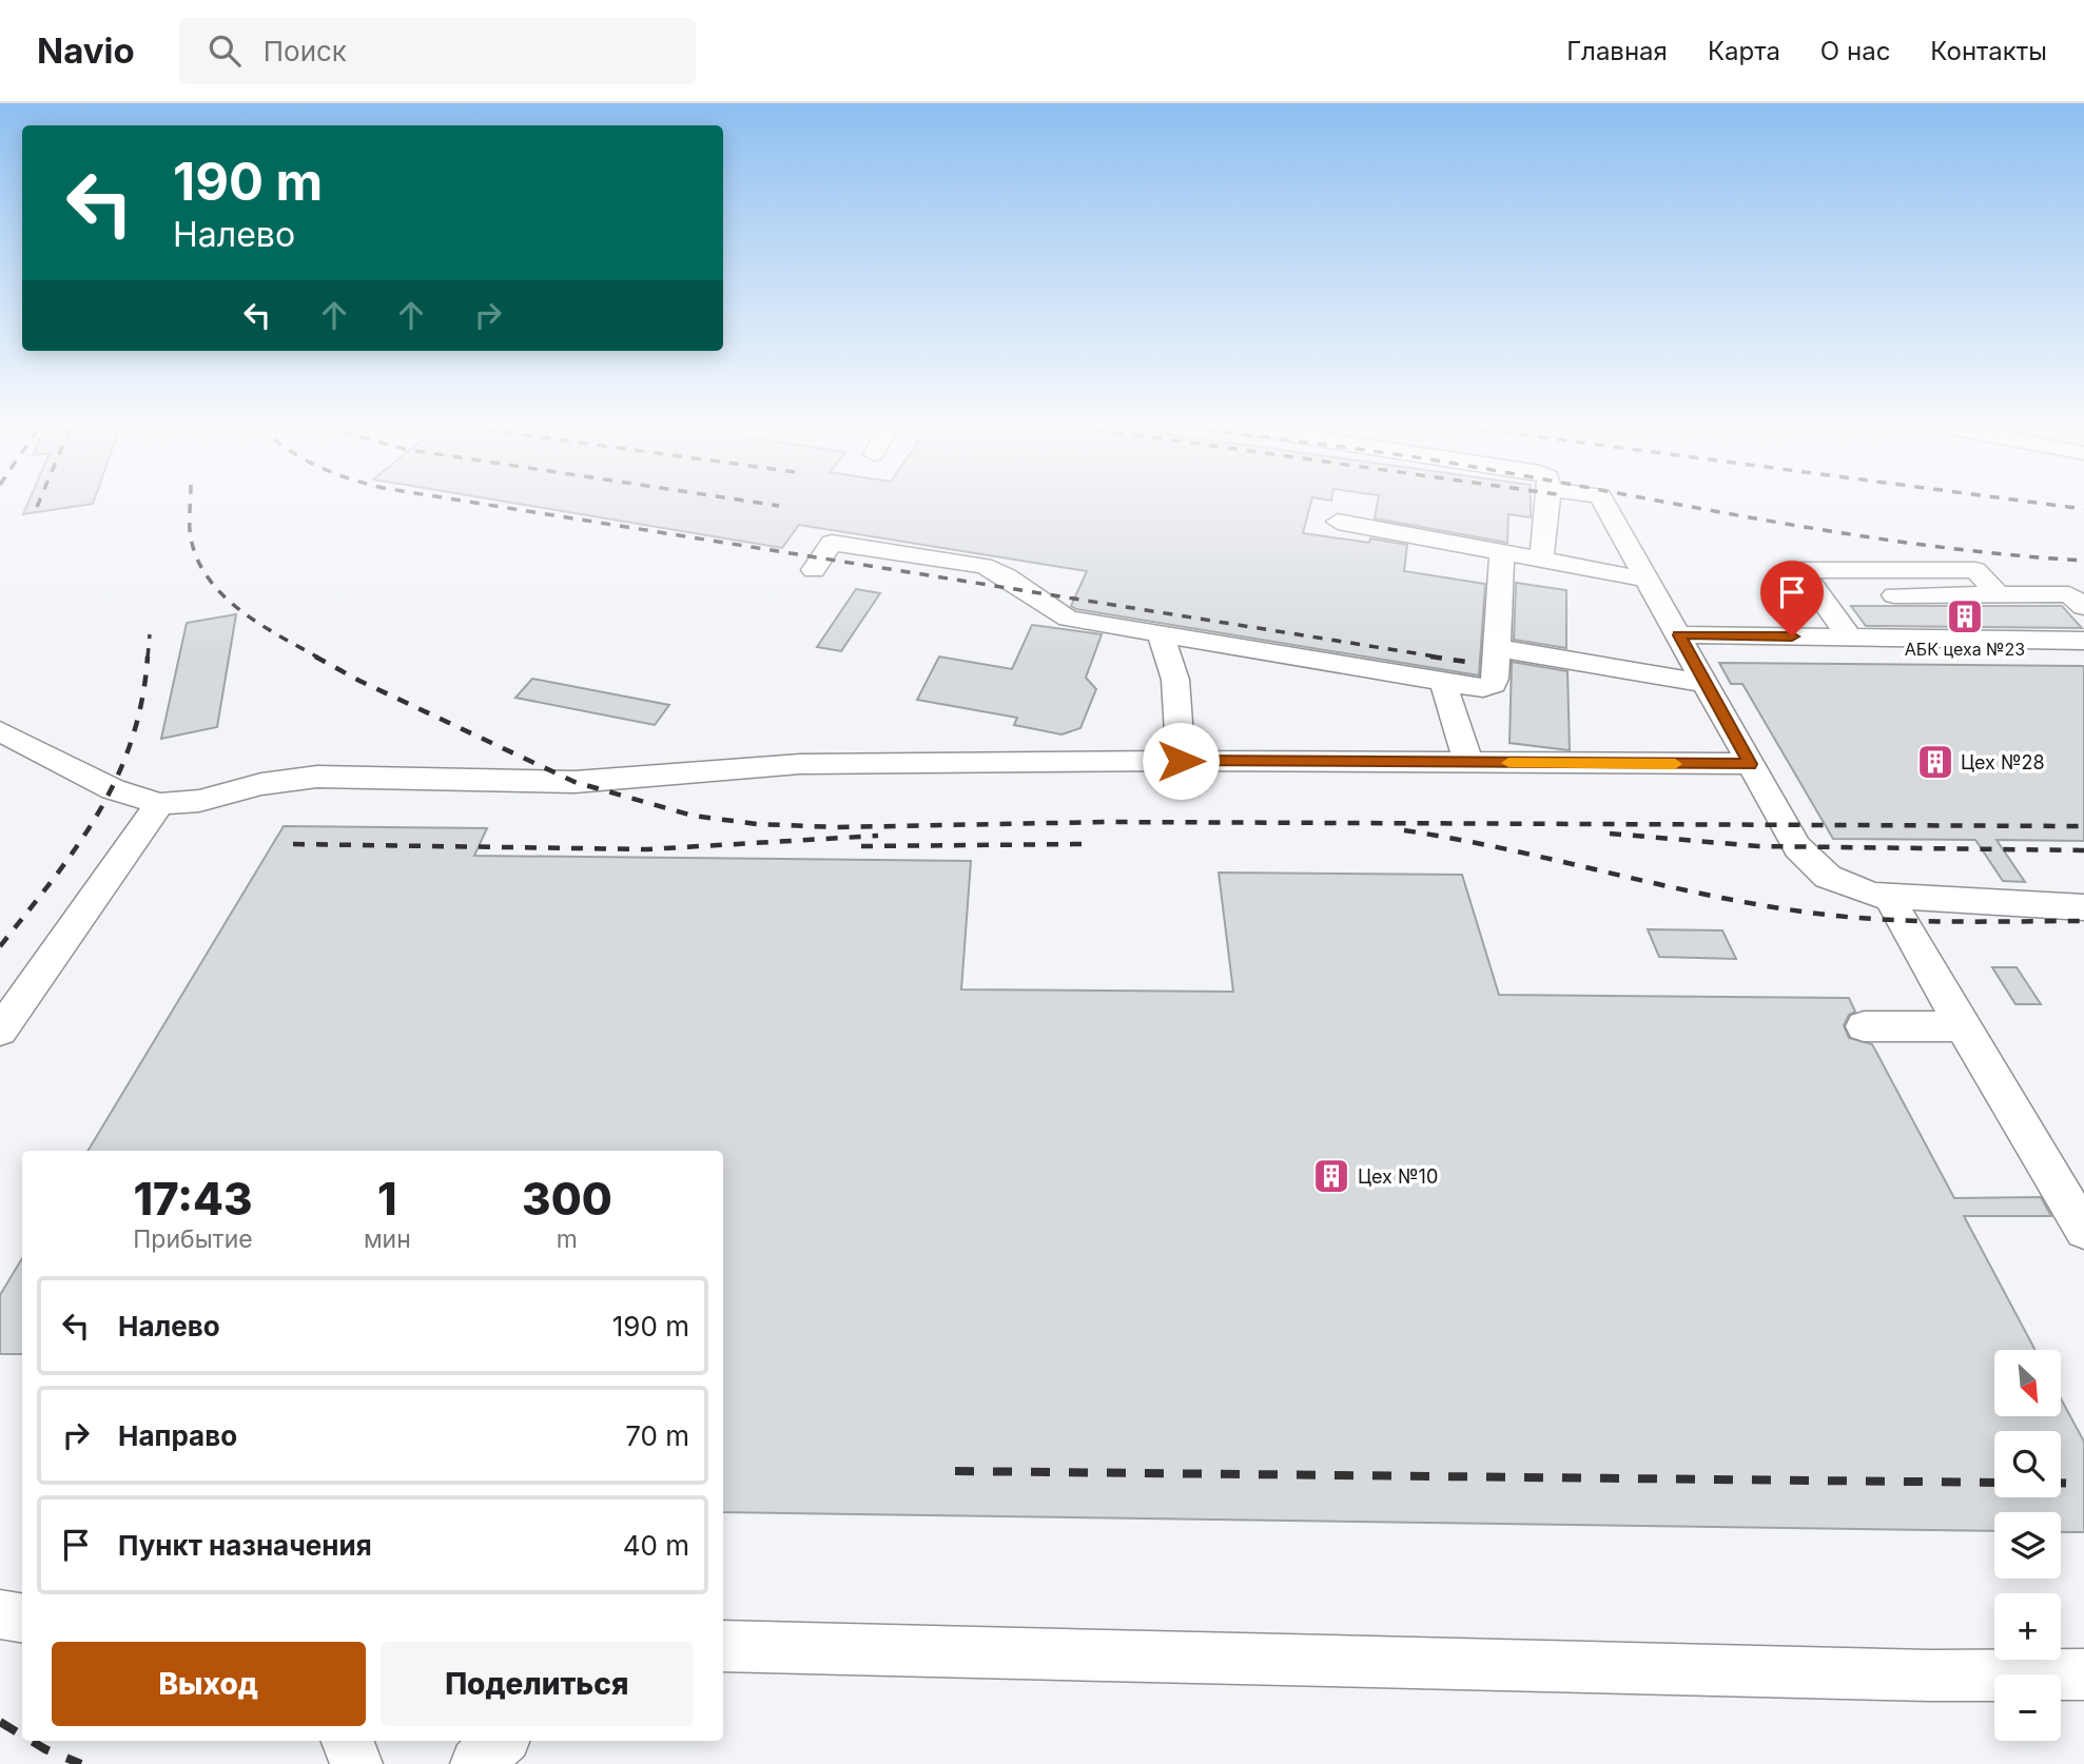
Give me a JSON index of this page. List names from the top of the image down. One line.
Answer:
{"places":{"building":["АБК цеха №23","Цех №28","Цех №10"]},"north":"bottom right","page":{"header":"Navio","search":"Поиск","nav":["Главная","Карта","О нас","Контакты"],"turn":["190 m","Налево"],"eta":["17:43","Прибытие","1","мин","300","m"],"list":[{"name":"Налево","value":"190 m"},{"name":"Направо","value":"70 m"},{"name":"Пункт назначения","value":"40 m"}],"map_buttons":["+","−"],"buttons":["Выход","Поделиться"]}}
